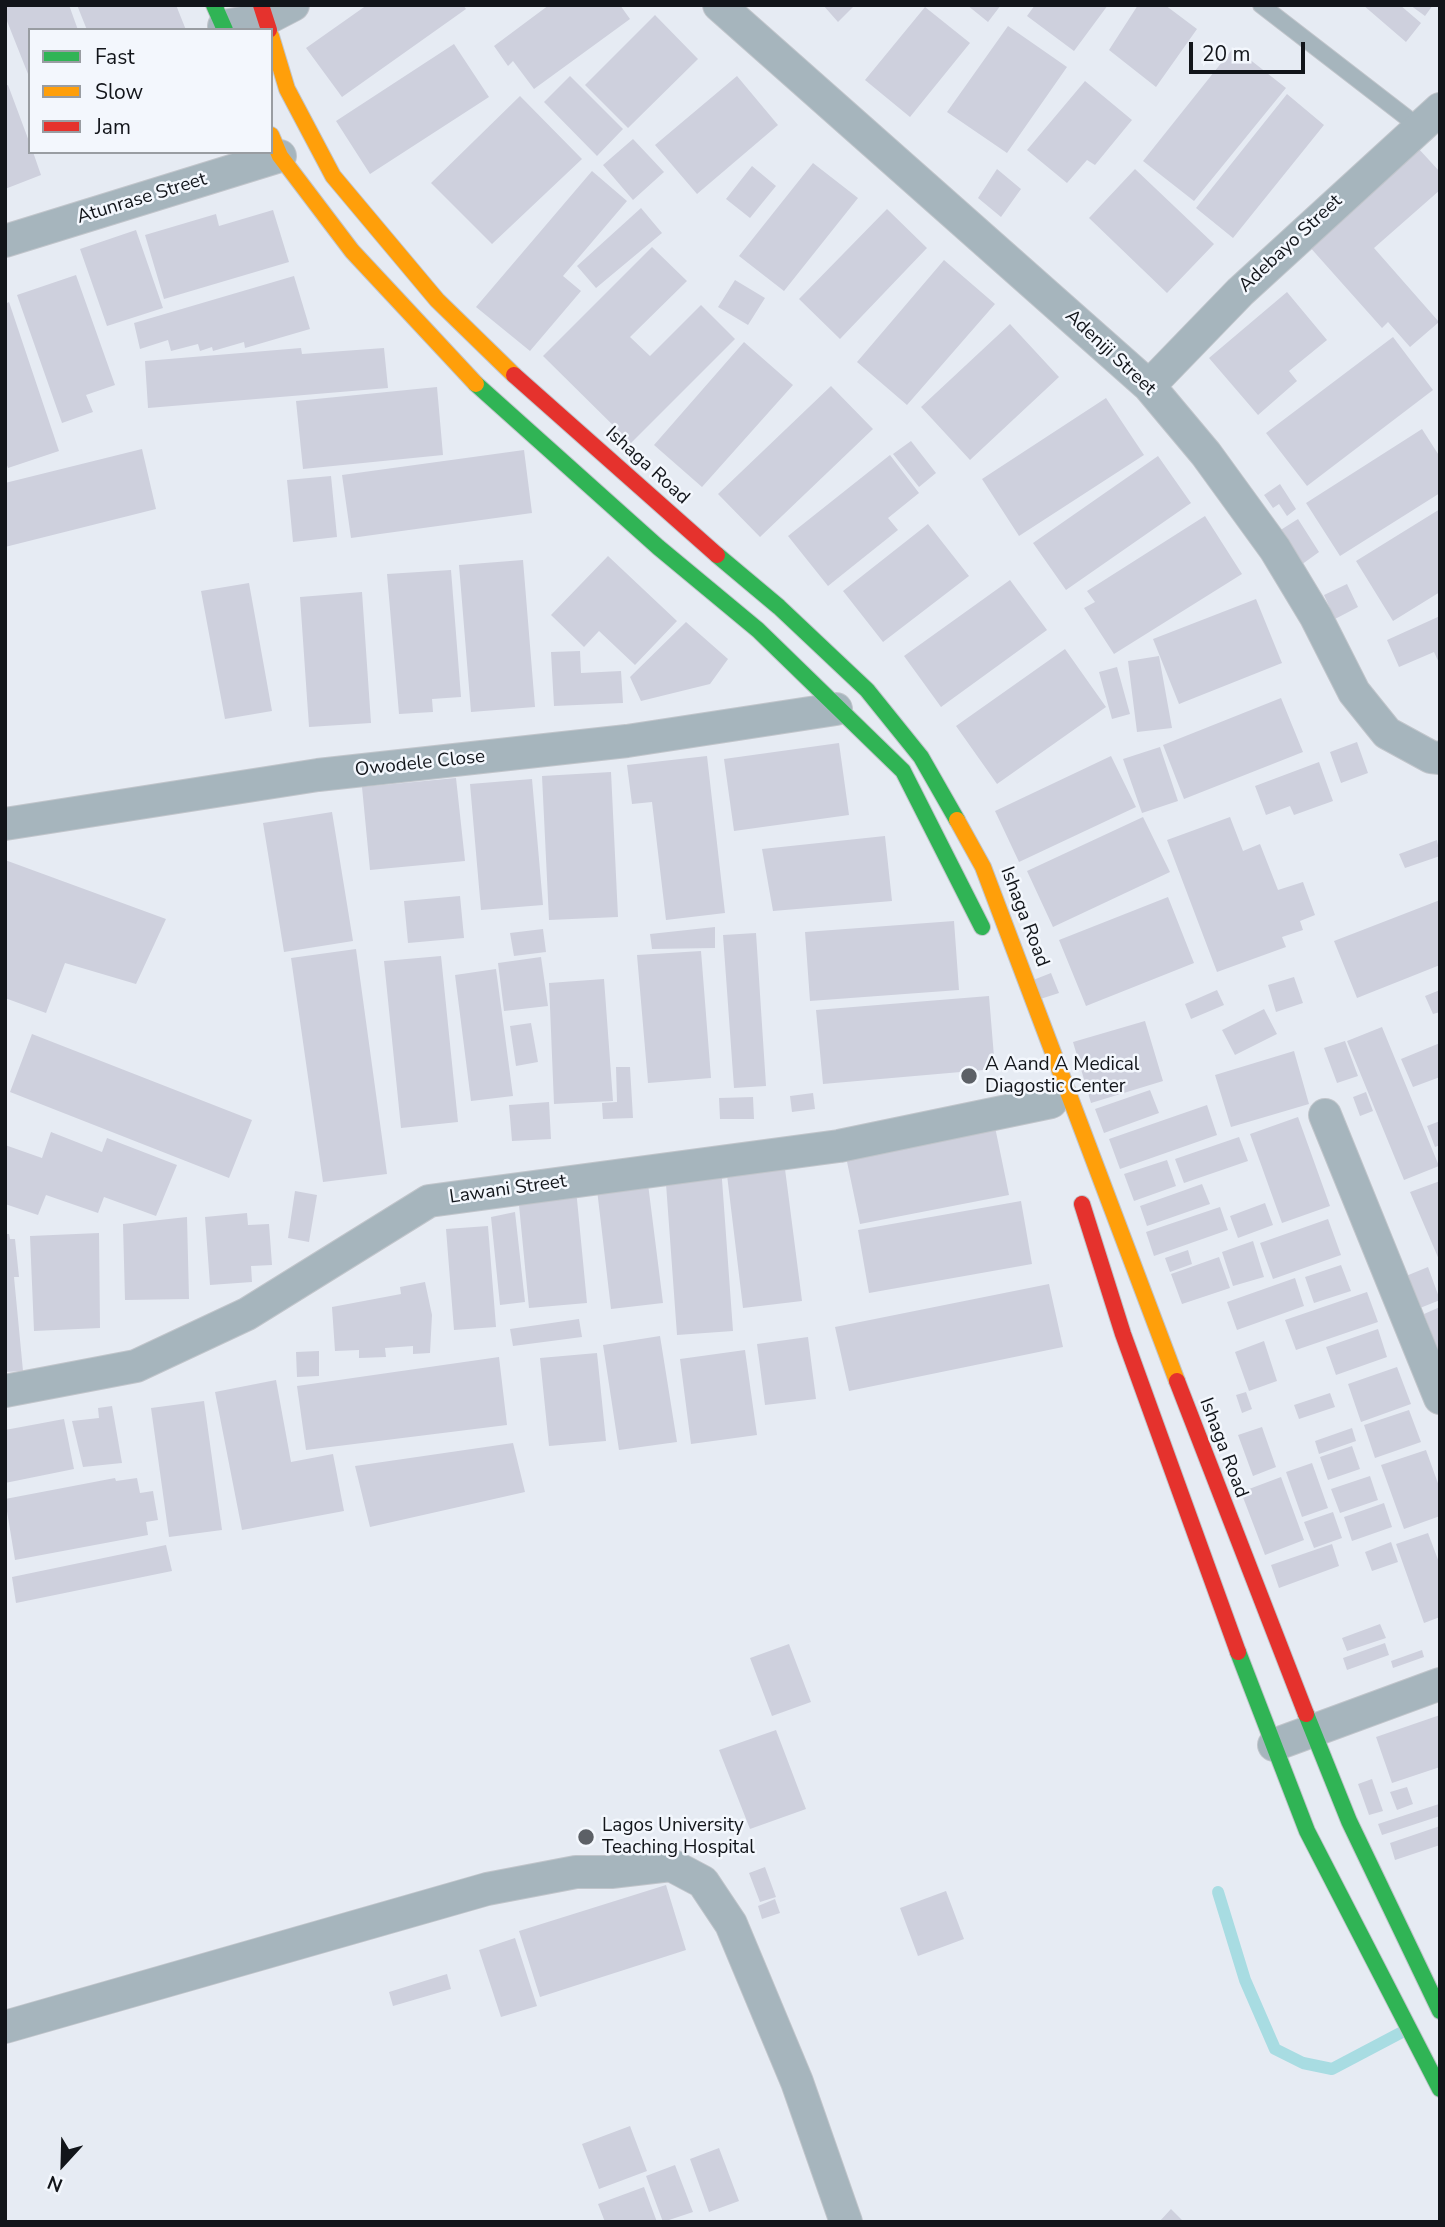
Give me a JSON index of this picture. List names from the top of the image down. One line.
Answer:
{"streets":{"main road":["Ishaga Road"],"street":["Atunrase Street","Adebayo Street","Adeniji Street","Owodele Close","Lawani Street"]},"crossings":[["Adebayo Street","Adeniji Street"]],"places":["A Aand A Medical Diagostic Center","Lagos University Teaching Hospital"],"legend":["Fast","Slow","Jam"],"scale_bar":"20 m","north":"bottom"}
